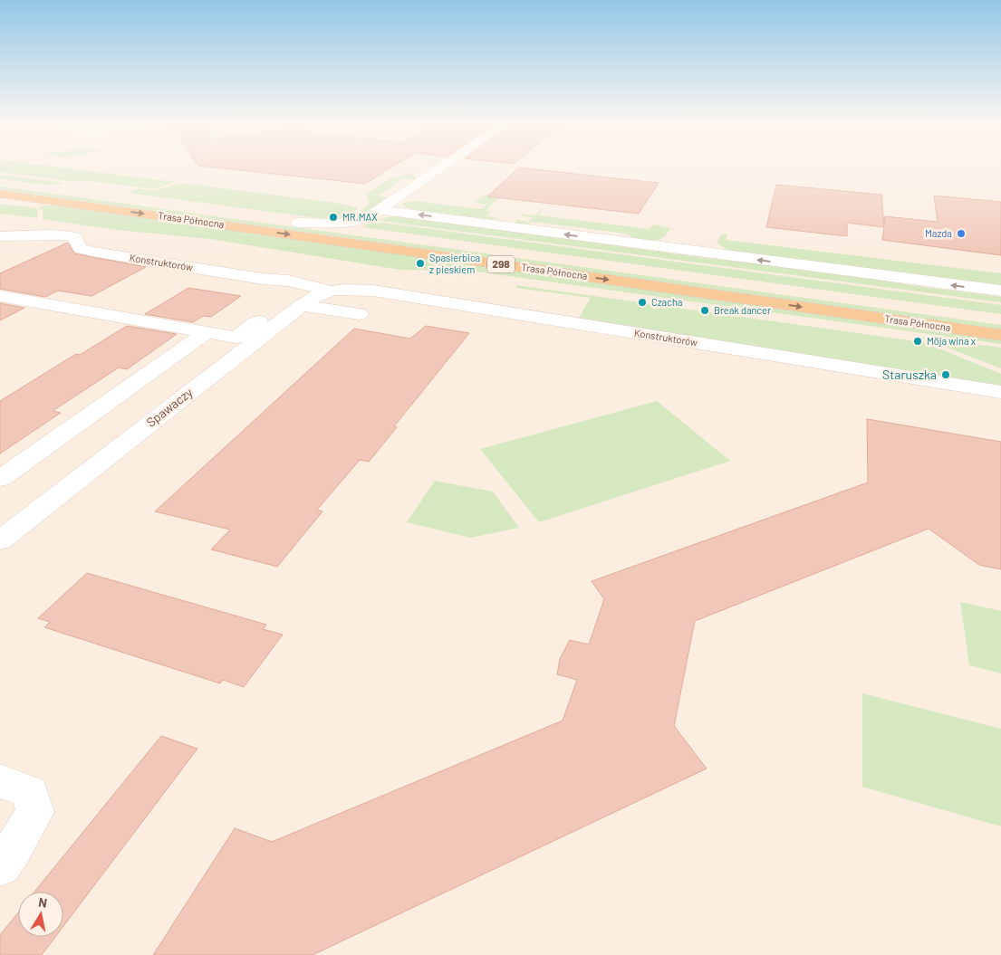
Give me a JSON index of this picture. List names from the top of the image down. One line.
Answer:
{"streets":{"main road":["Trasa Północna","298"],"street":["Konstruktorów","Spawaczy"]},"crossings":[["Konstruktorów","Spawaczy"]],"places":["MR.MAX","Mazda","Spasierbica z pieskiem","Czacha","Break dancer","Möja wina x","Staruszka"],"north":"top"}
